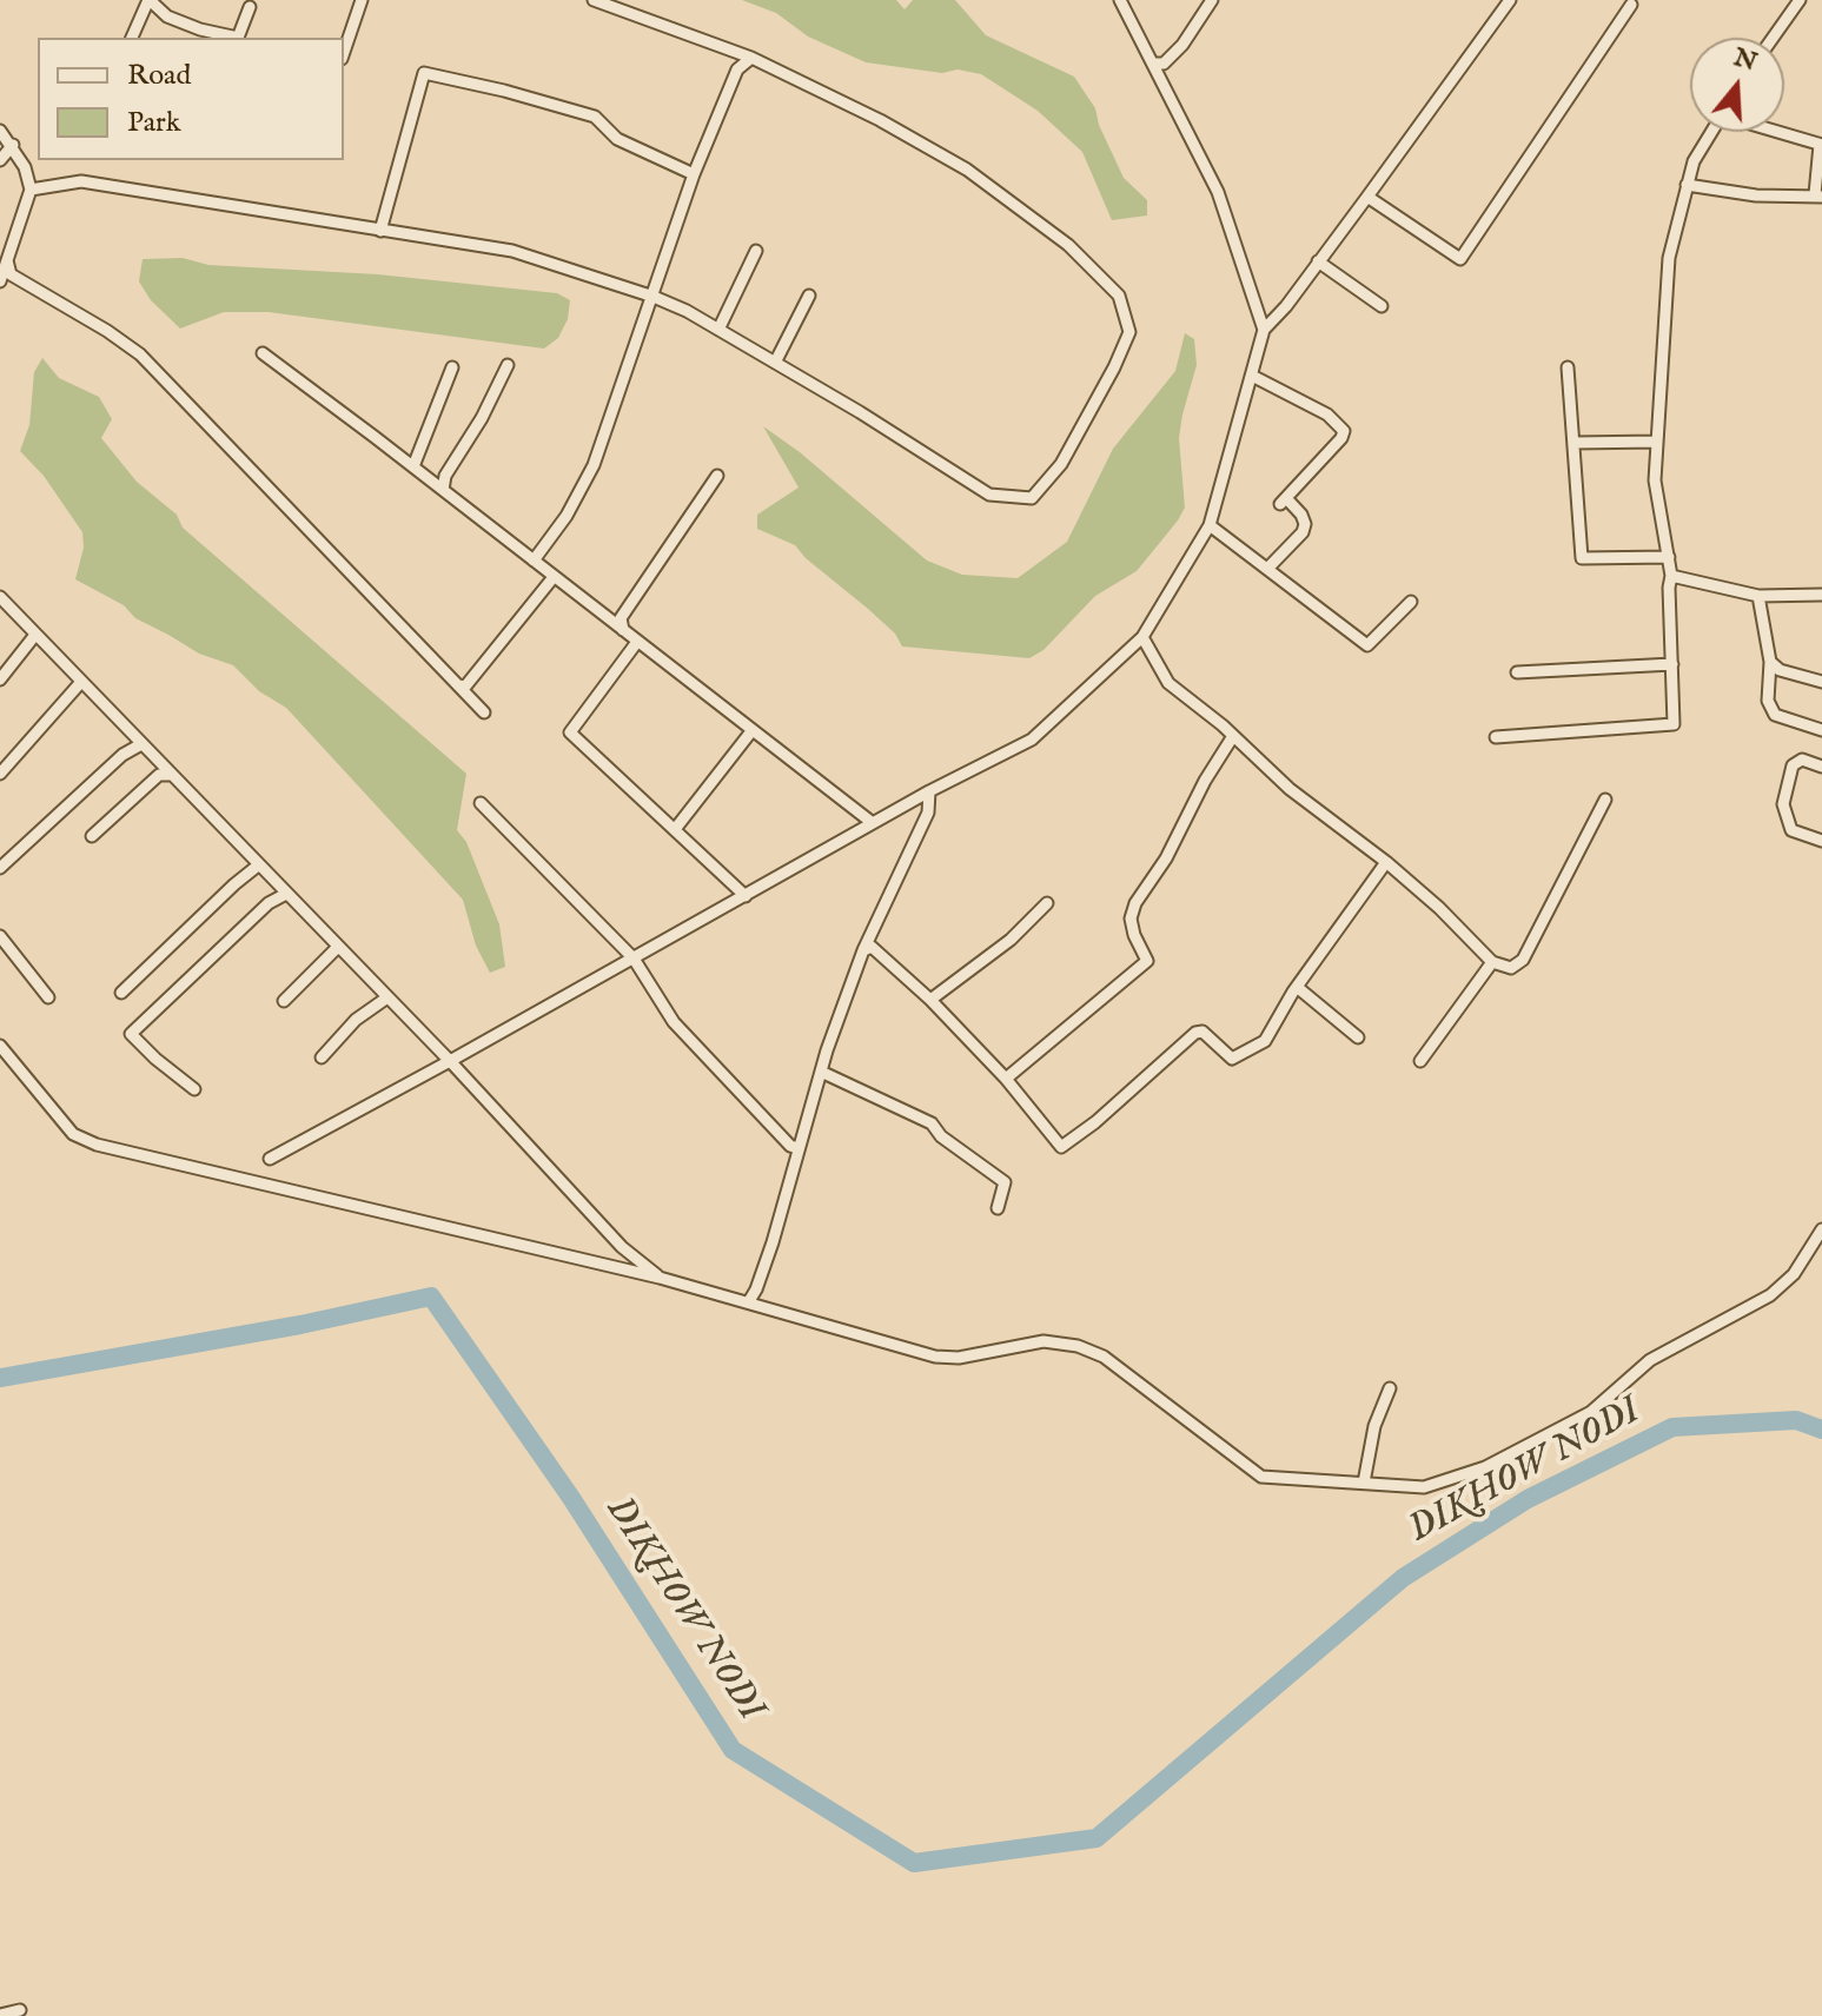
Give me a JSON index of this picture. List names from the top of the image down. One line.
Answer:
{"water":["DIKHOW NODI"],"legend":["Road","Park"],"north":"top"}
